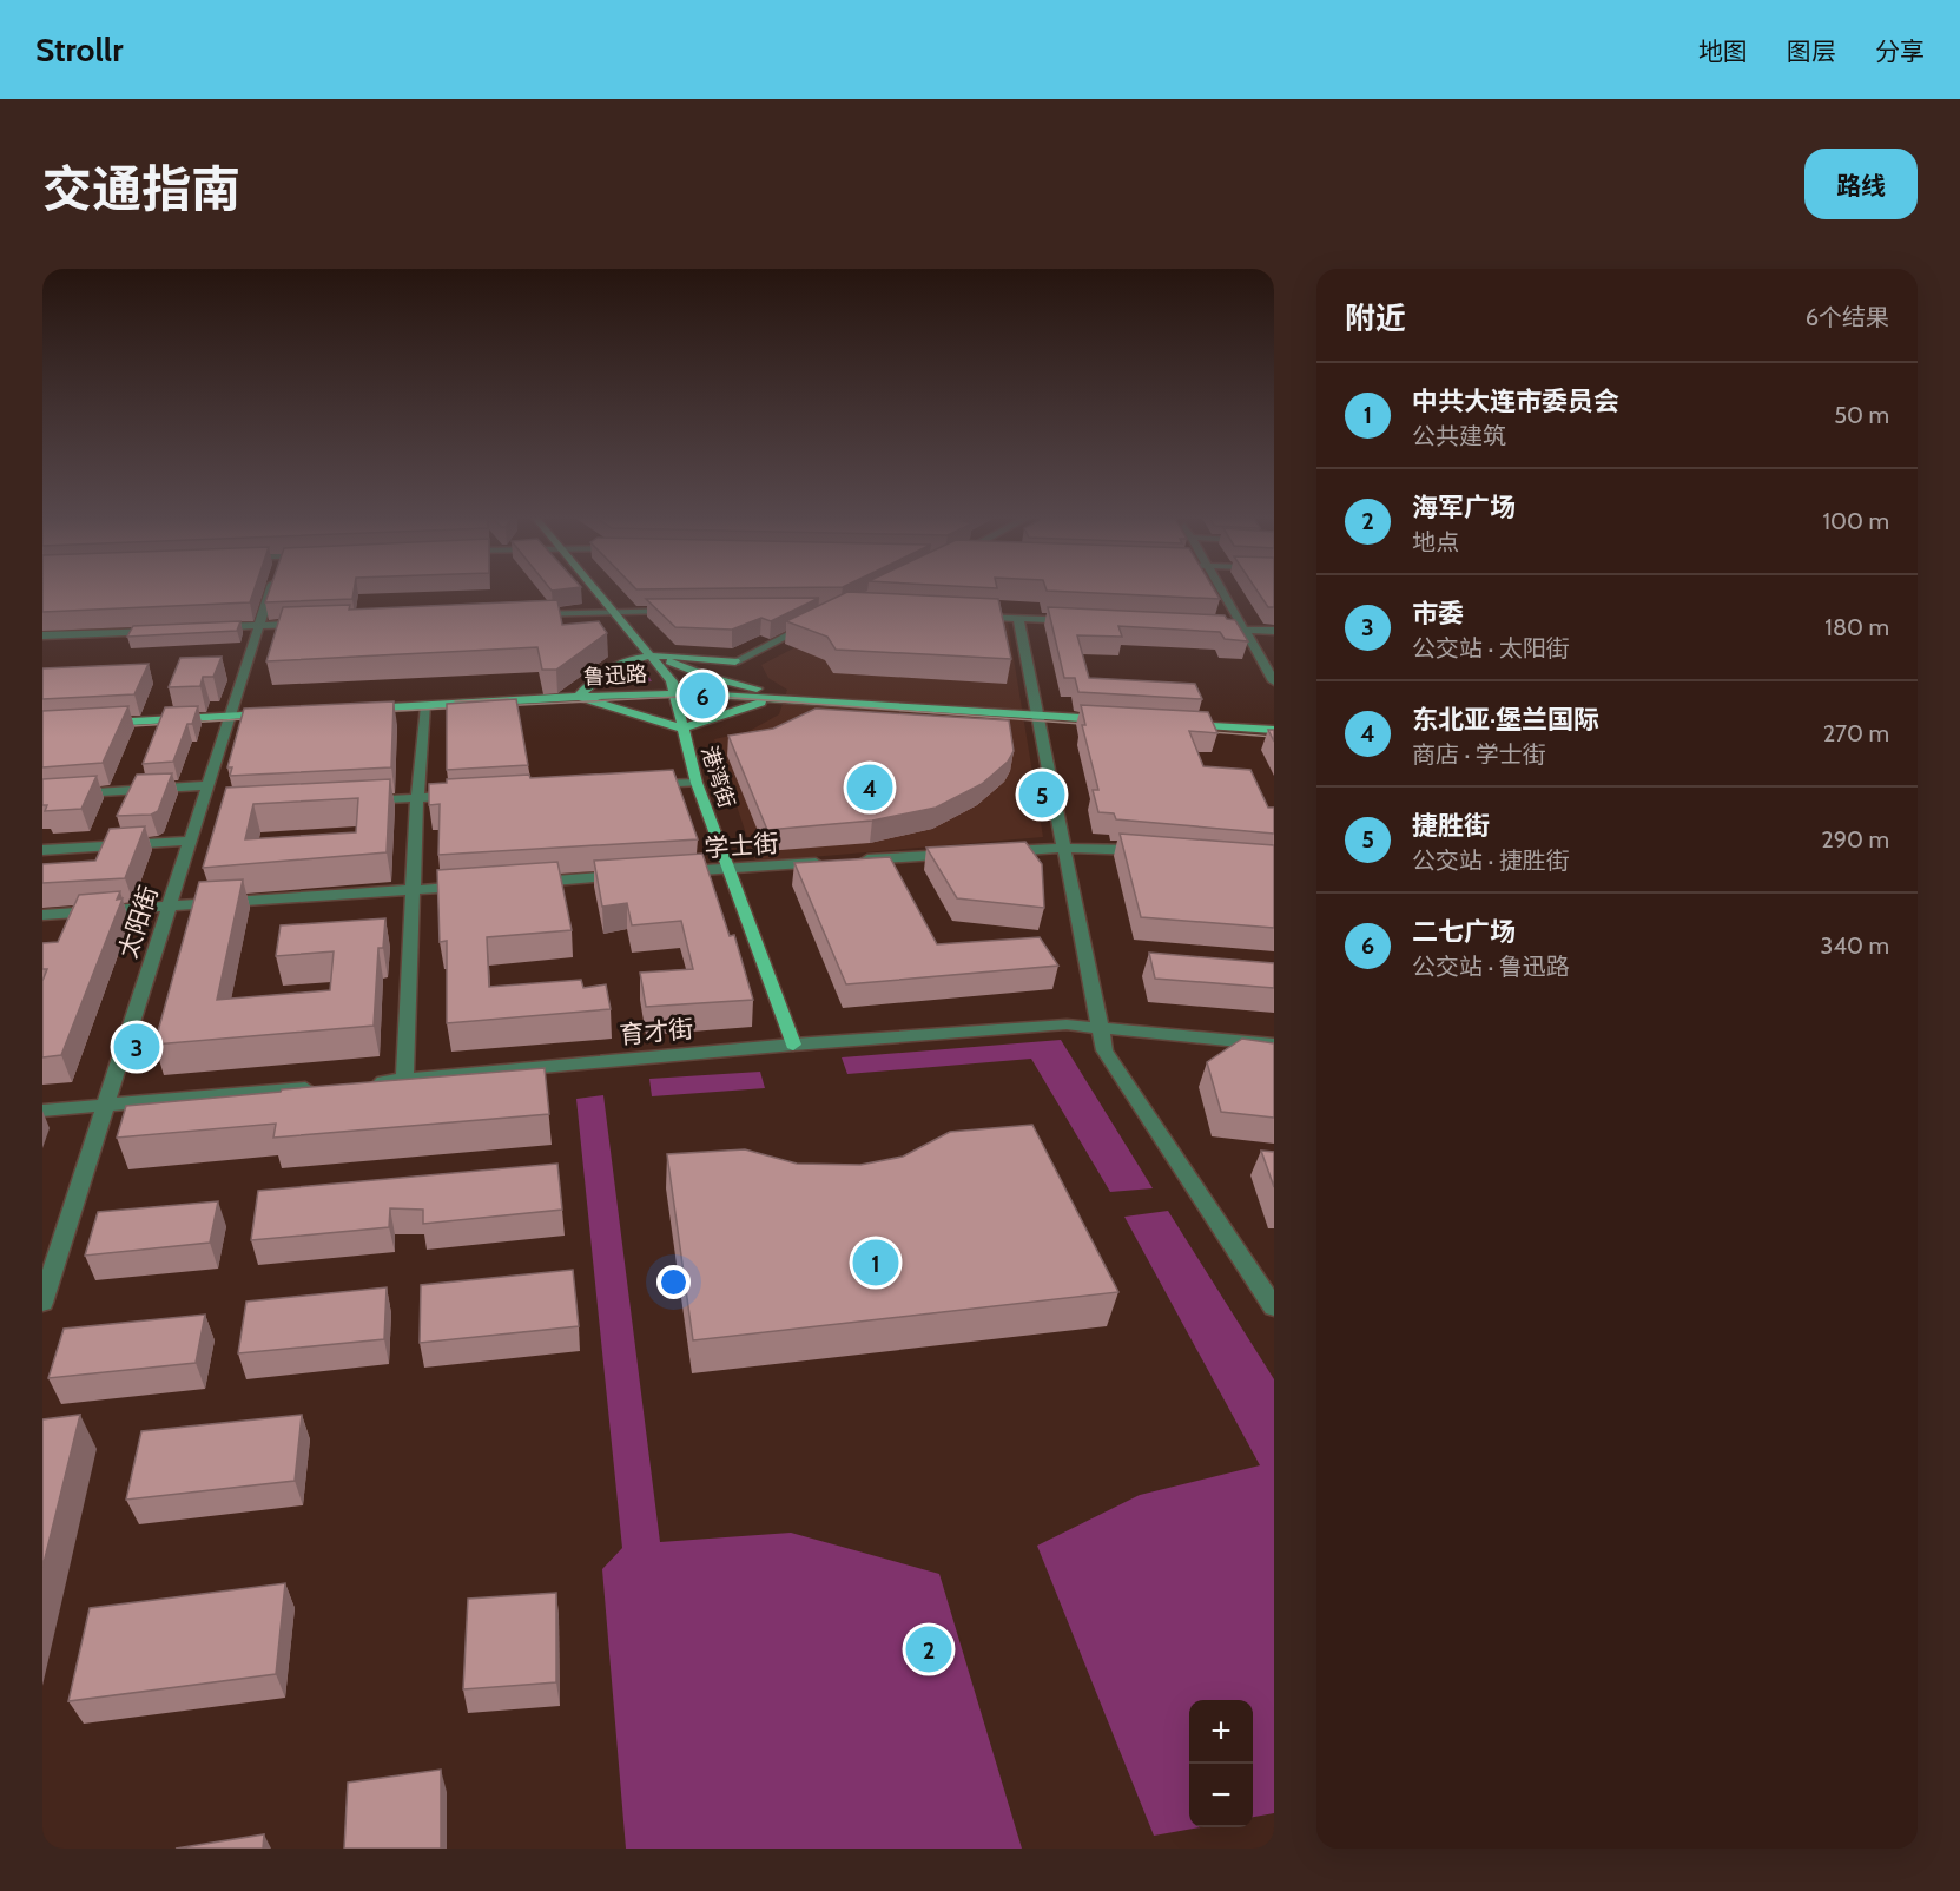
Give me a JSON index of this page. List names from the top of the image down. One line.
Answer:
{"streets":{"main road":["鲁迅路","港湾街"],"street":["学士街","太阳街","育才街"]},"crossings":[["鲁迅路","港湾街"],["港湾街","学士街"],["港湾街","育才街"]],"page":{"header":"Strollr","nav":["地图","图层","分享"],"title":"交通指南","buttons":"路线","heading":["附近","6个结果"],"list":[{"mark":"1","name":"中共大连市委员会","note":"公共建筑","value":"50 m"},{"mark":"2","name":"海军广场","note":"地点","value":"100 m"},{"mark":"3","name":"市委","note":"公交站 · 太阳街","value":"180 m"},{"mark":"4","name":"东北亚·堡兰国际","note":"商店 · 学士街","value":"270 m"},{"mark":"5","name":"捷胜街","note":"公交站 · 捷胜街","value":"290 m"},{"mark":"6","name":"二七广场","note":"公交站 · 鲁迅路","value":"340 m"}],"pins":["6","4","5","3","1","2"],"map_buttons":["+","−"]}}
